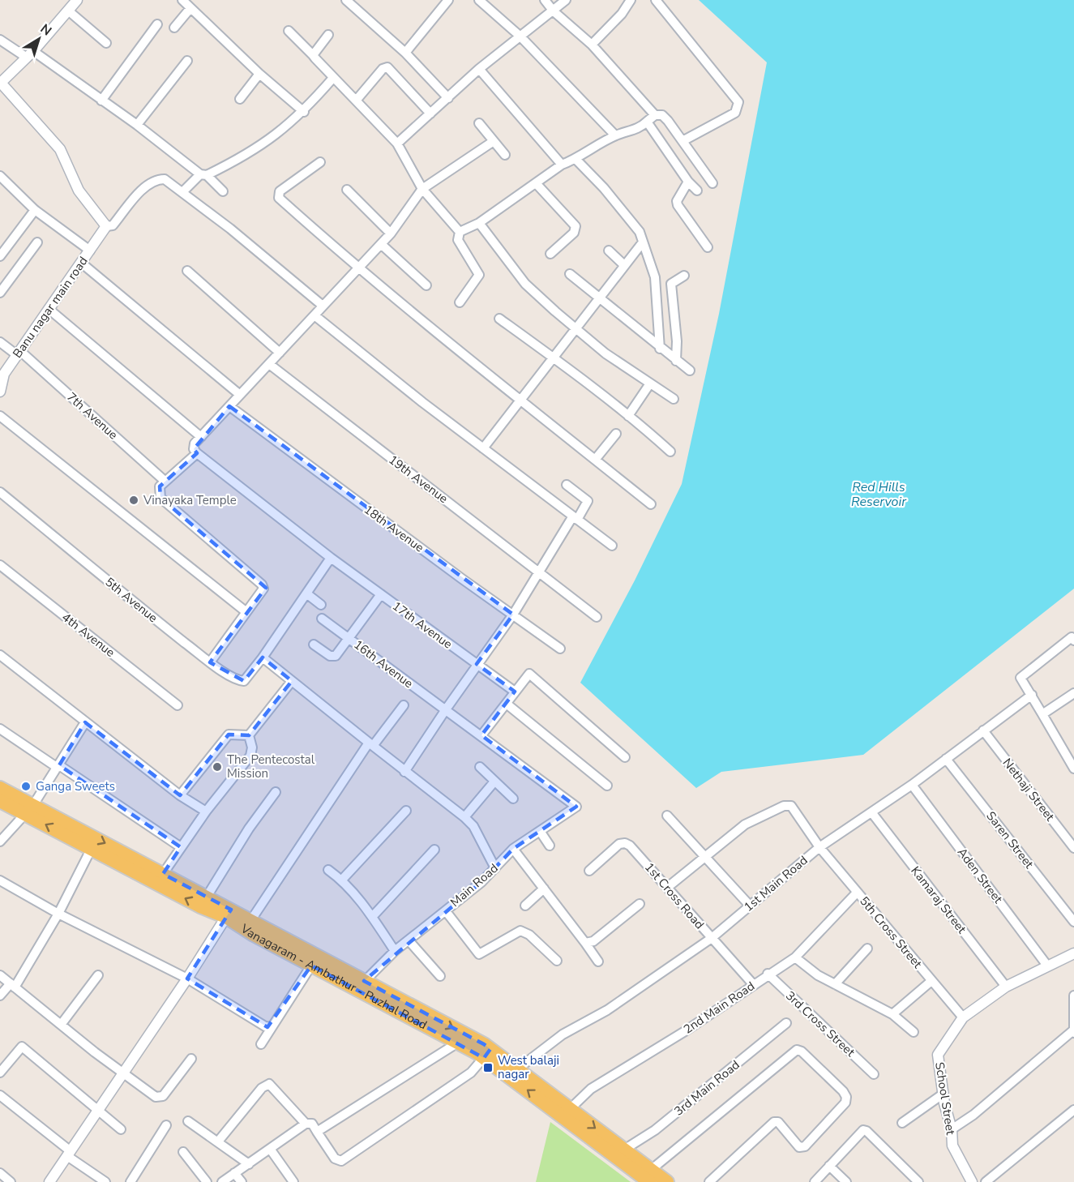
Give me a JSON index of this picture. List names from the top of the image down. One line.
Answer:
{"streets":{"main road":["Vanagaram - Ambathur - Puzhal Road"],"street":["Banu nagar main road","7th Avenue","19th Avenue","18th Avenue","5th Avenue","17th Avenue","4th Avenue","16th Avenue","Nethaji Street","Saren Street","Aden Street","1st Main Road","Main Road","1st Cross Road","Kamaraj Street","5th Cross Street","2nd Main Road","3rd Cross Street","3rd Main Road","School Street"]},"crossings":[["Banu nagar main road","7th Avenue"],["16th Avenue","Main Road"],["Nethaji Street","1st Main Road"],["Saren Street","1st Main Road"],["Aden Street","1st Main Road"],["1st Main Road","1st Cross Road"],["1st Main Road","Kamaraj Street"],["1st Main Road","5th Cross Street"],["1st Main Road","Vanagaram - Ambathur - Puzhal Road"],["Main Road","Vanagaram - Ambathur - Puzhal Road"],["1st Cross Road","5th Cross Street"],["1st Cross Road","2nd Main Road"],["5th Cross Street","2nd Main Road"],["5th Cross Street","School Street"],["Vanagaram - Ambathur - Puzhal Road","2nd Main Road"],["Vanagaram - Ambathur - Puzhal Road","3rd Main Road"],["2nd Main Road","3rd Cross Street"]],"water":["Red Hills Reservoir"],"places":{"other":["Vinayaka Temple","The Pentecostal Mission","Ganga Sweets"],"transit":["West balaji nagar"]},"north":"top right"}
